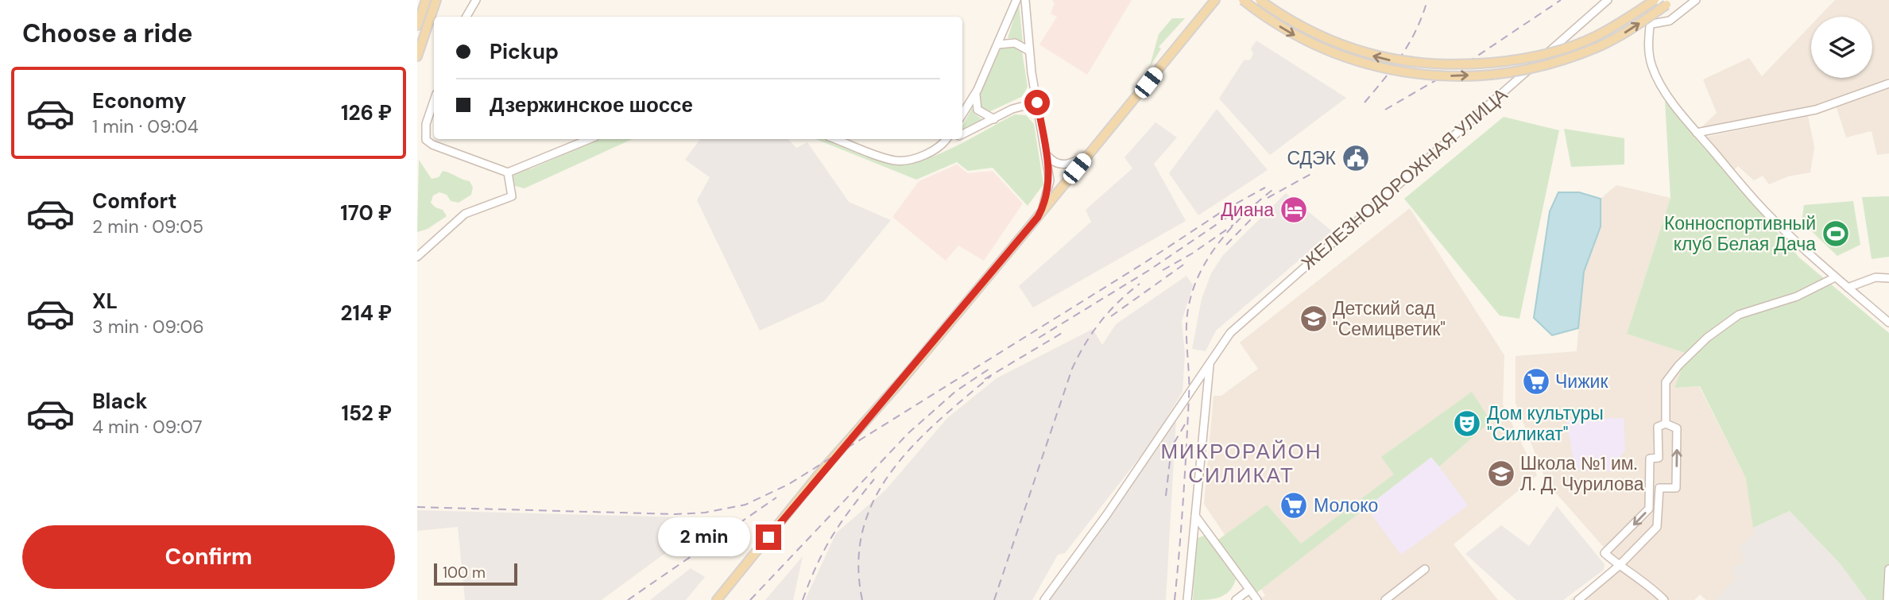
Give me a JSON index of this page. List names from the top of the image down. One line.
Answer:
{"streets":{"street":["ЖЕЛЕЗНОДОРОЖНАЯ УЛИЦА"]},"districts":["МИКРОРАЙОН СИЛИКАТ"],"places":{"public building":["СДЭК"],"hotel":["Диана"],"sports":["Конноспортивный клуб Белая Дача"],"school or university":["Детский сад \"Семицветик\"","Школа №1 им. Л. Д. Чурилова"],"supermarket":["Чижик","Молоко"],"theatre":["Дом культуры \"Силикат\""]},"scale_bar":"100 m","page":{"heading":"Choose a ride","banner":["Pickup","Дзержинское шоссе"],"list":[{"name":"Economy","note":"1 min · 09:04","value":"126 ₽"},{"name":"Comfort","note":"2 min · 09:05","value":"170 ₽"},{"name":"XL","note":"3 min · 09:06","value":"214 ₽"},{"name":"Black","note":"4 min · 09:07","value":"152 ₽"}],"buttons":"Confirm","bubble":"2 min","scale":"100 m"}}
